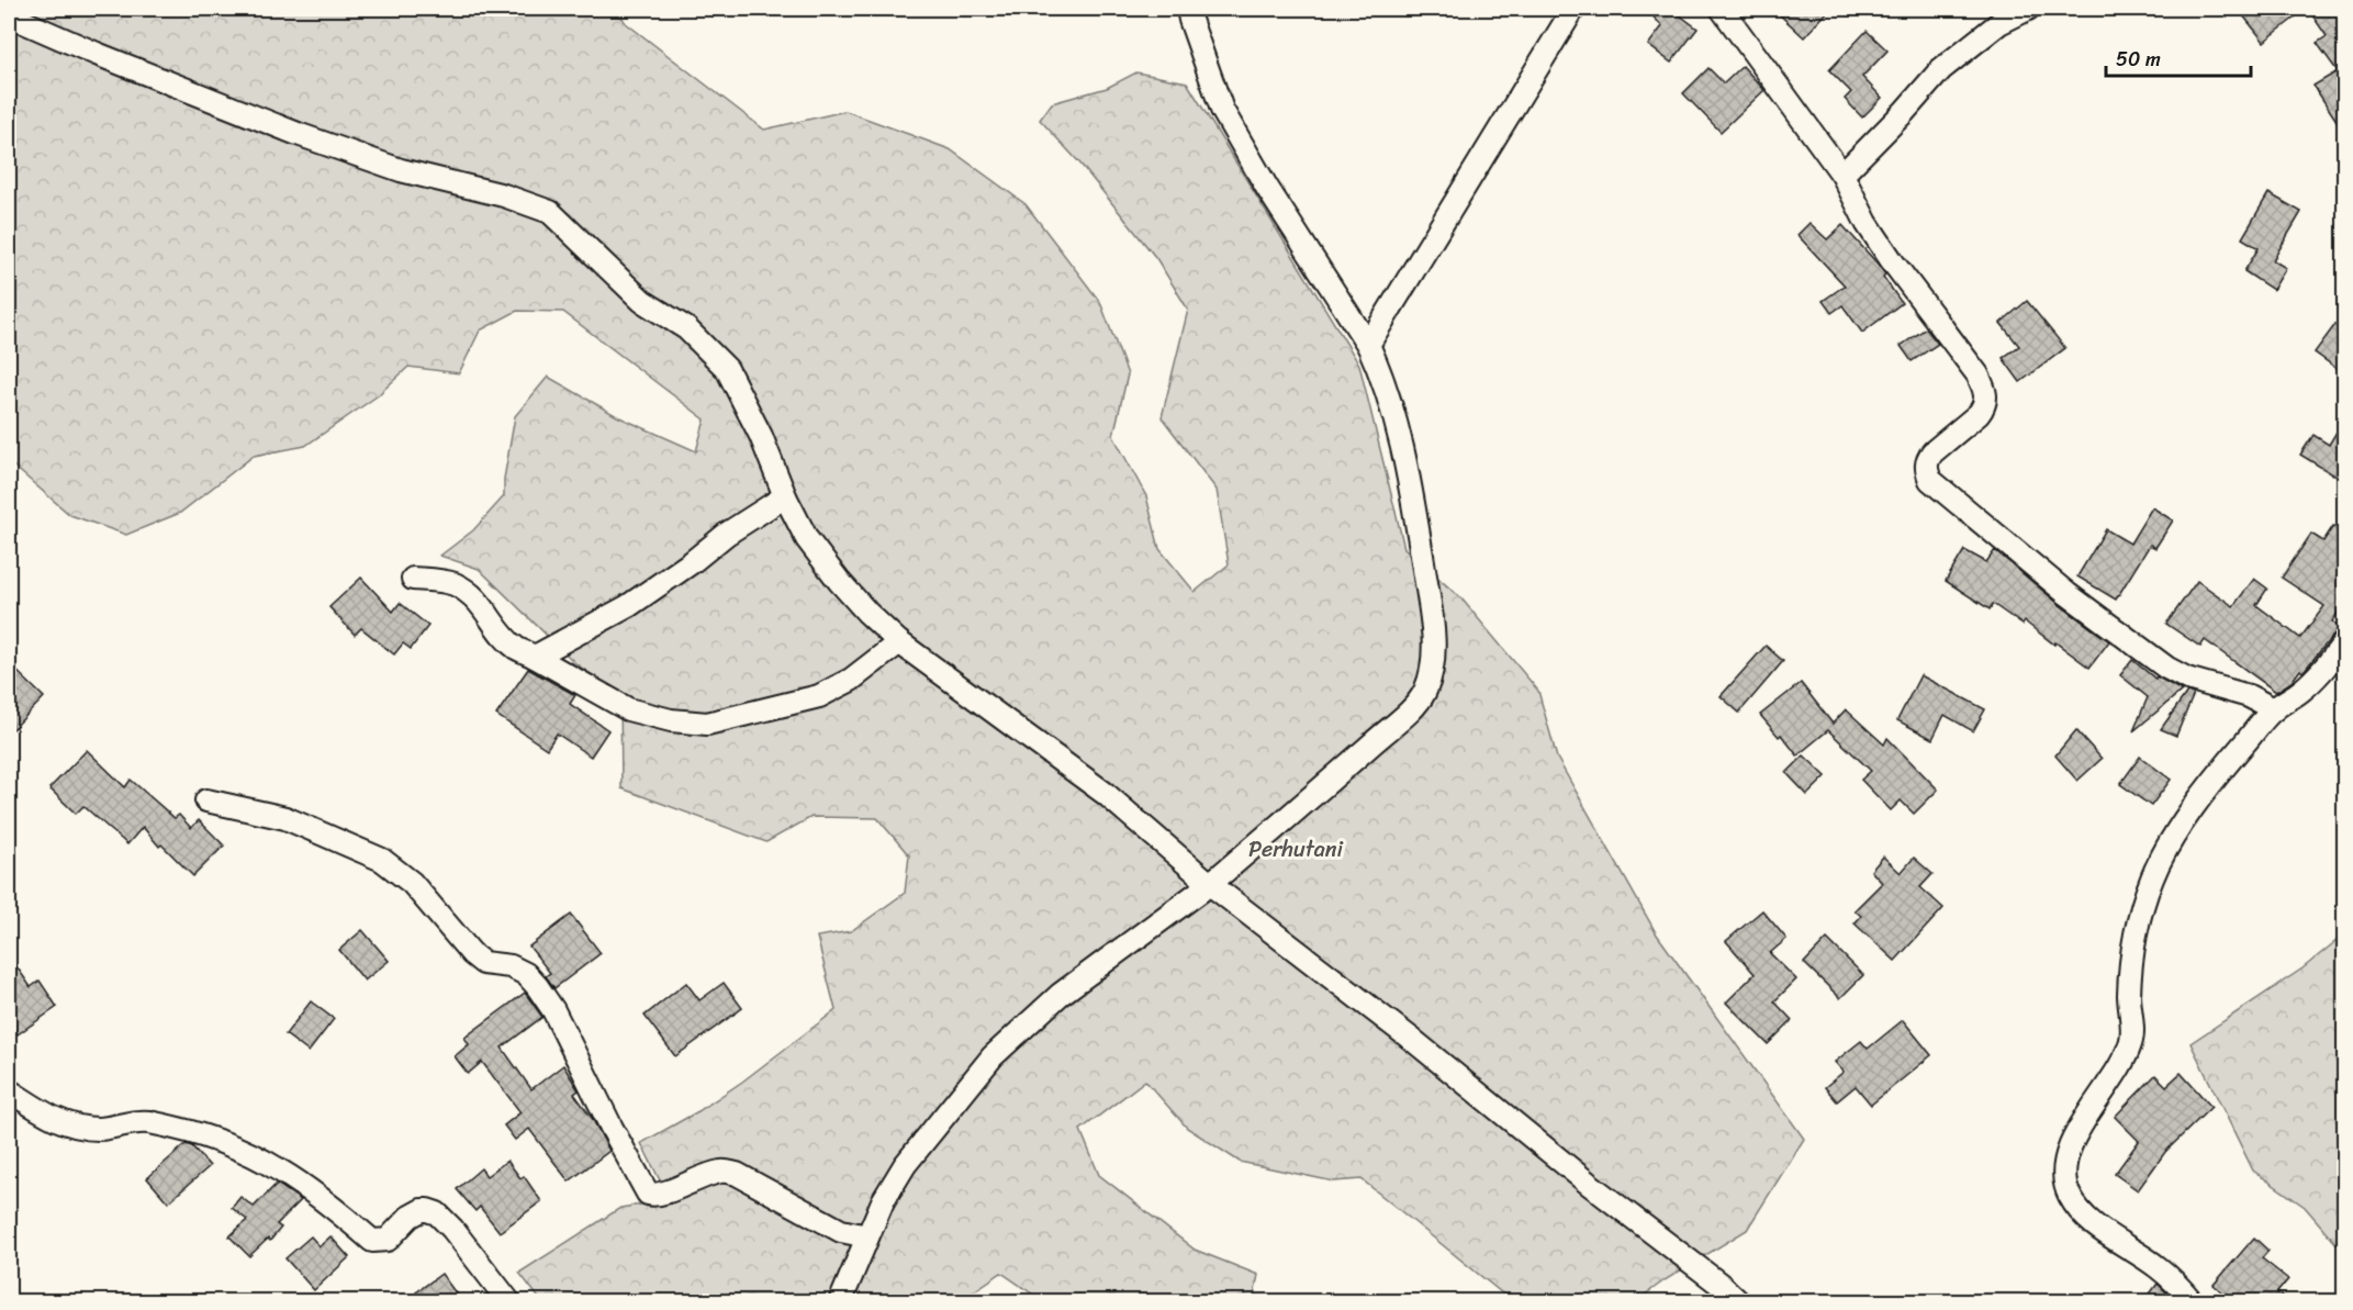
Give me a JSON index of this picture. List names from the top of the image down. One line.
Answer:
{"parks":["Perhutani"],"scale_bar":"50 m"}
